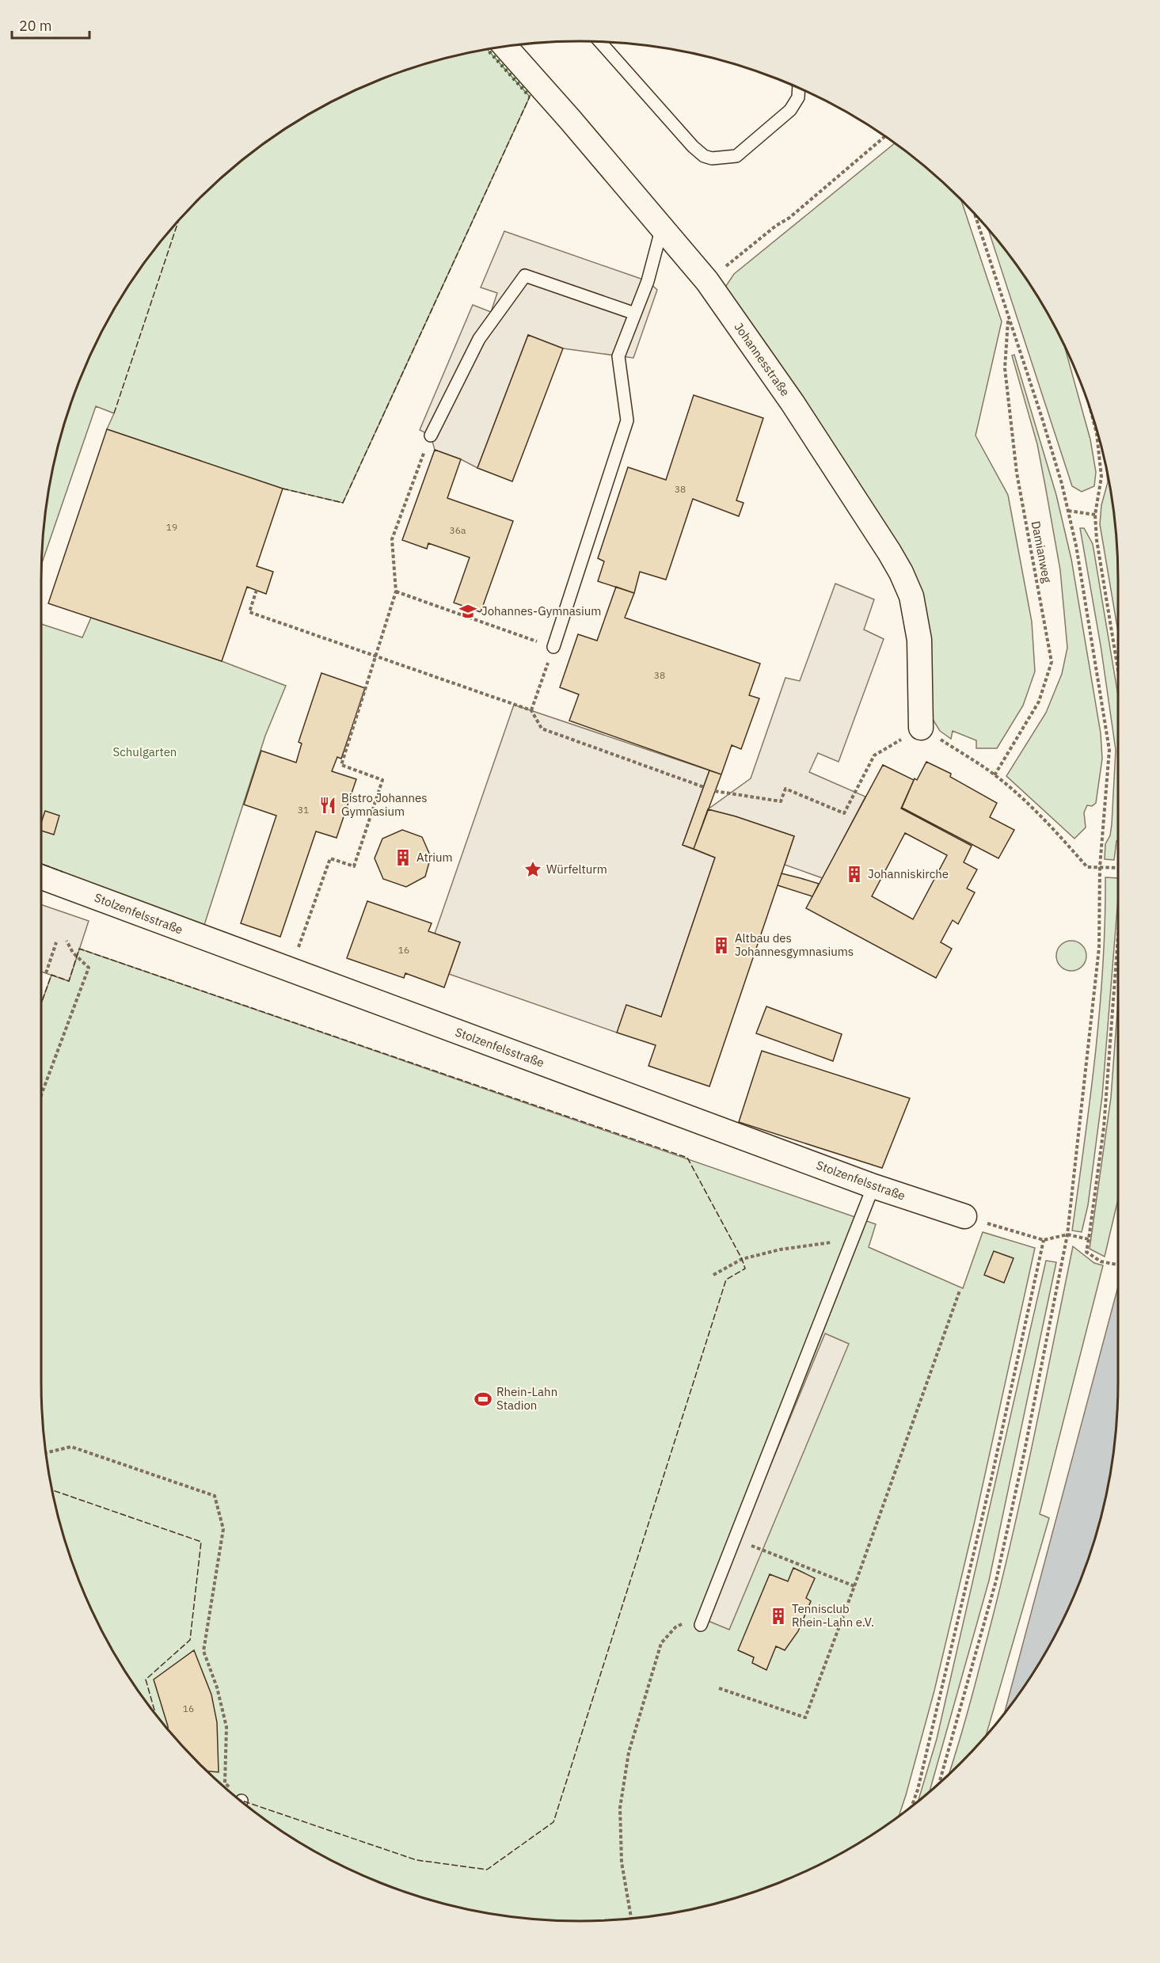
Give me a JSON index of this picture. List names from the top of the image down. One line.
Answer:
{"streets":{"street":["Johannesstraße","Stolzenfelsstraße"],"path":["Damianweg"]},"parks":["Schulgarten"],"places":{"school or university":["Johannes-Gymnasium"],"restaurant":["Bistro Johannes Gymnasium"],"building":["Atrium","Johanniskirche","Altbau des Johannesgymnasiums","Tennisclub Rhein-Lahn e.V."],"place":["Würfelturm"],"sports":["Rhein-Lahn Stadion"]},"house_numbers":["38","19","36a","38","31","16","16"],"scale_bar":"20 m"}
